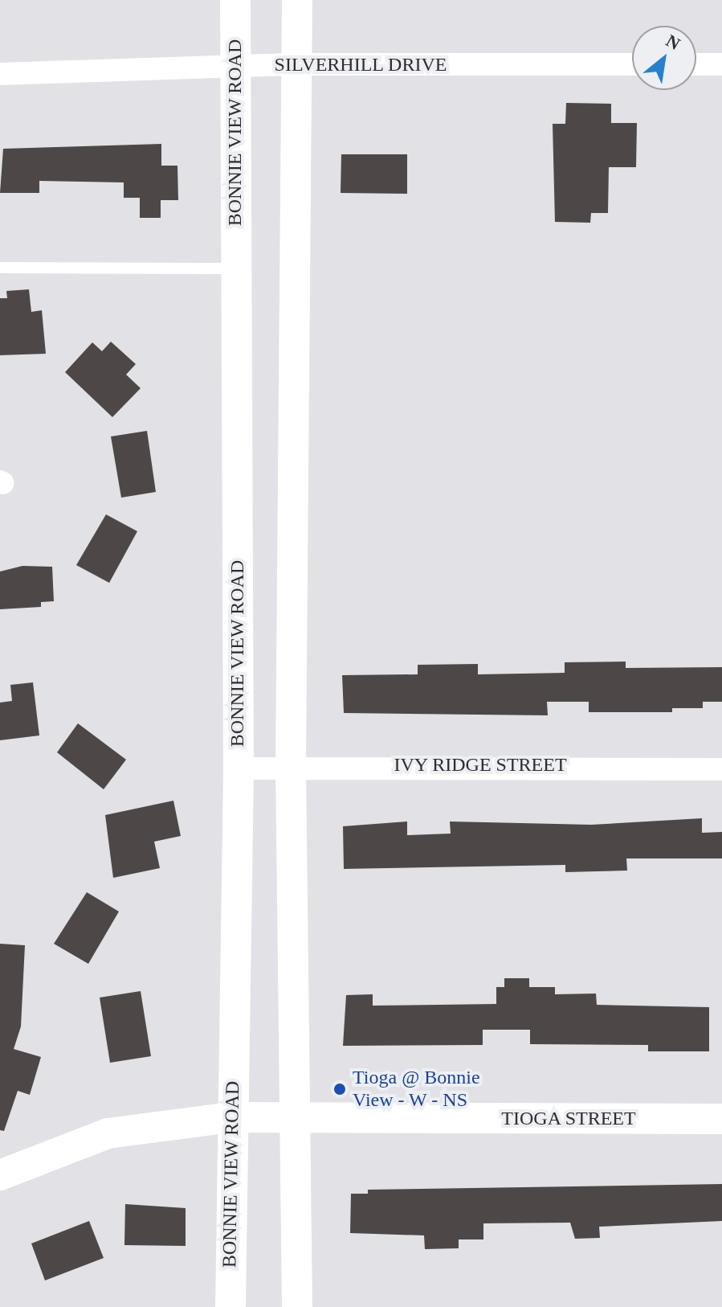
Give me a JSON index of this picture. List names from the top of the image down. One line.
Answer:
{"streets":{"main road":["BONNIE VIEW ROAD","TIOGA STREET"],"street":["SILVERHILL DRIVE","IVY RIDGE STREET"]},"crossings":[["SILVERHILL DRIVE","BONNIE VIEW ROAD"],["BONNIE VIEW ROAD","IVY RIDGE STREET"],["BONNIE VIEW ROAD","TIOGA STREET"]],"places":["Tioga @ Bonnie View - W - NS"],"north":"top right"}
